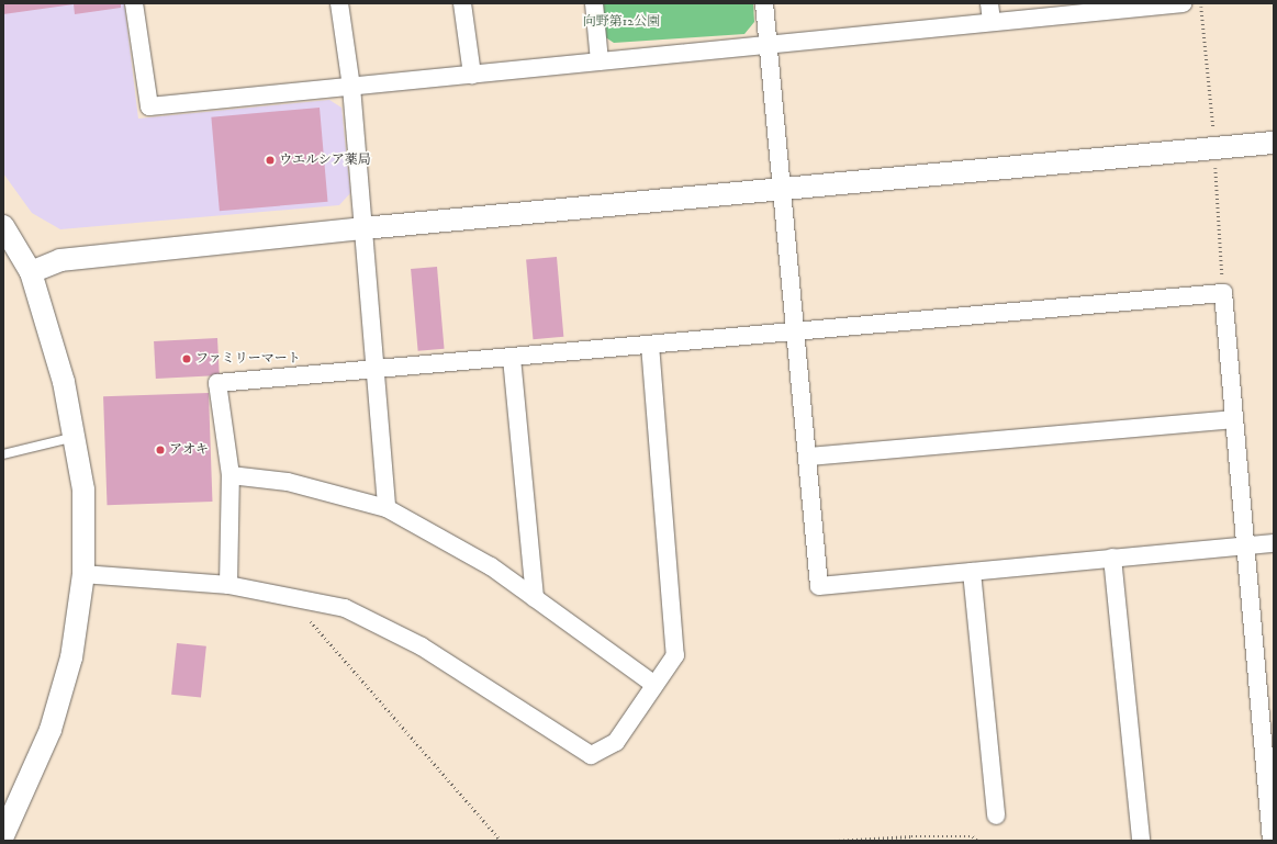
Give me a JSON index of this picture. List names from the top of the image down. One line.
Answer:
{"parks":["向野第12公園"],"places":["ウエルシア薬局","ファミリーマート","アオキ"]}
